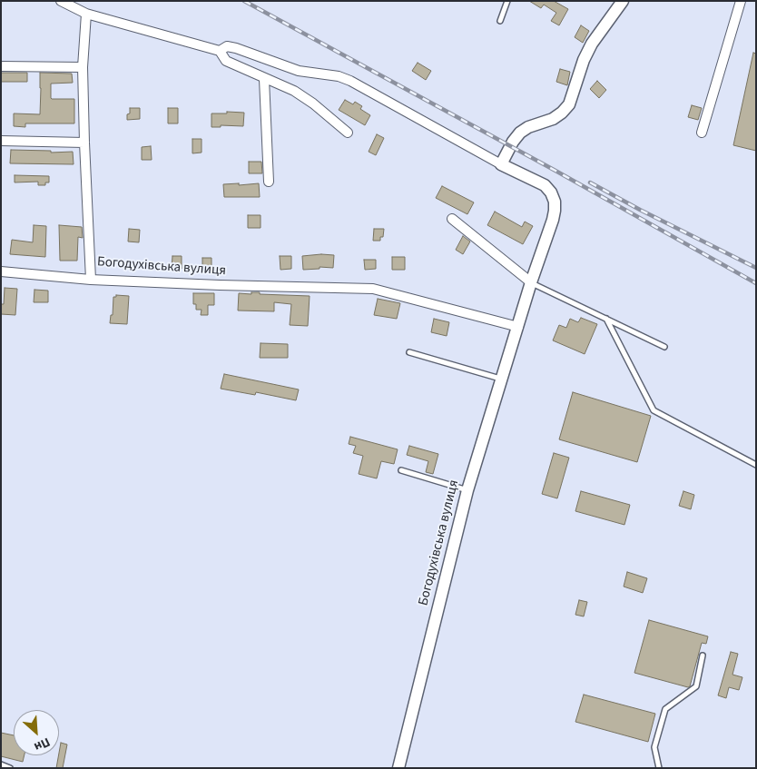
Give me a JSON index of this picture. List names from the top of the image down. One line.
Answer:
{"streets":{"street":["Богодухівська вулиця"]},"north":"bottom right"}
